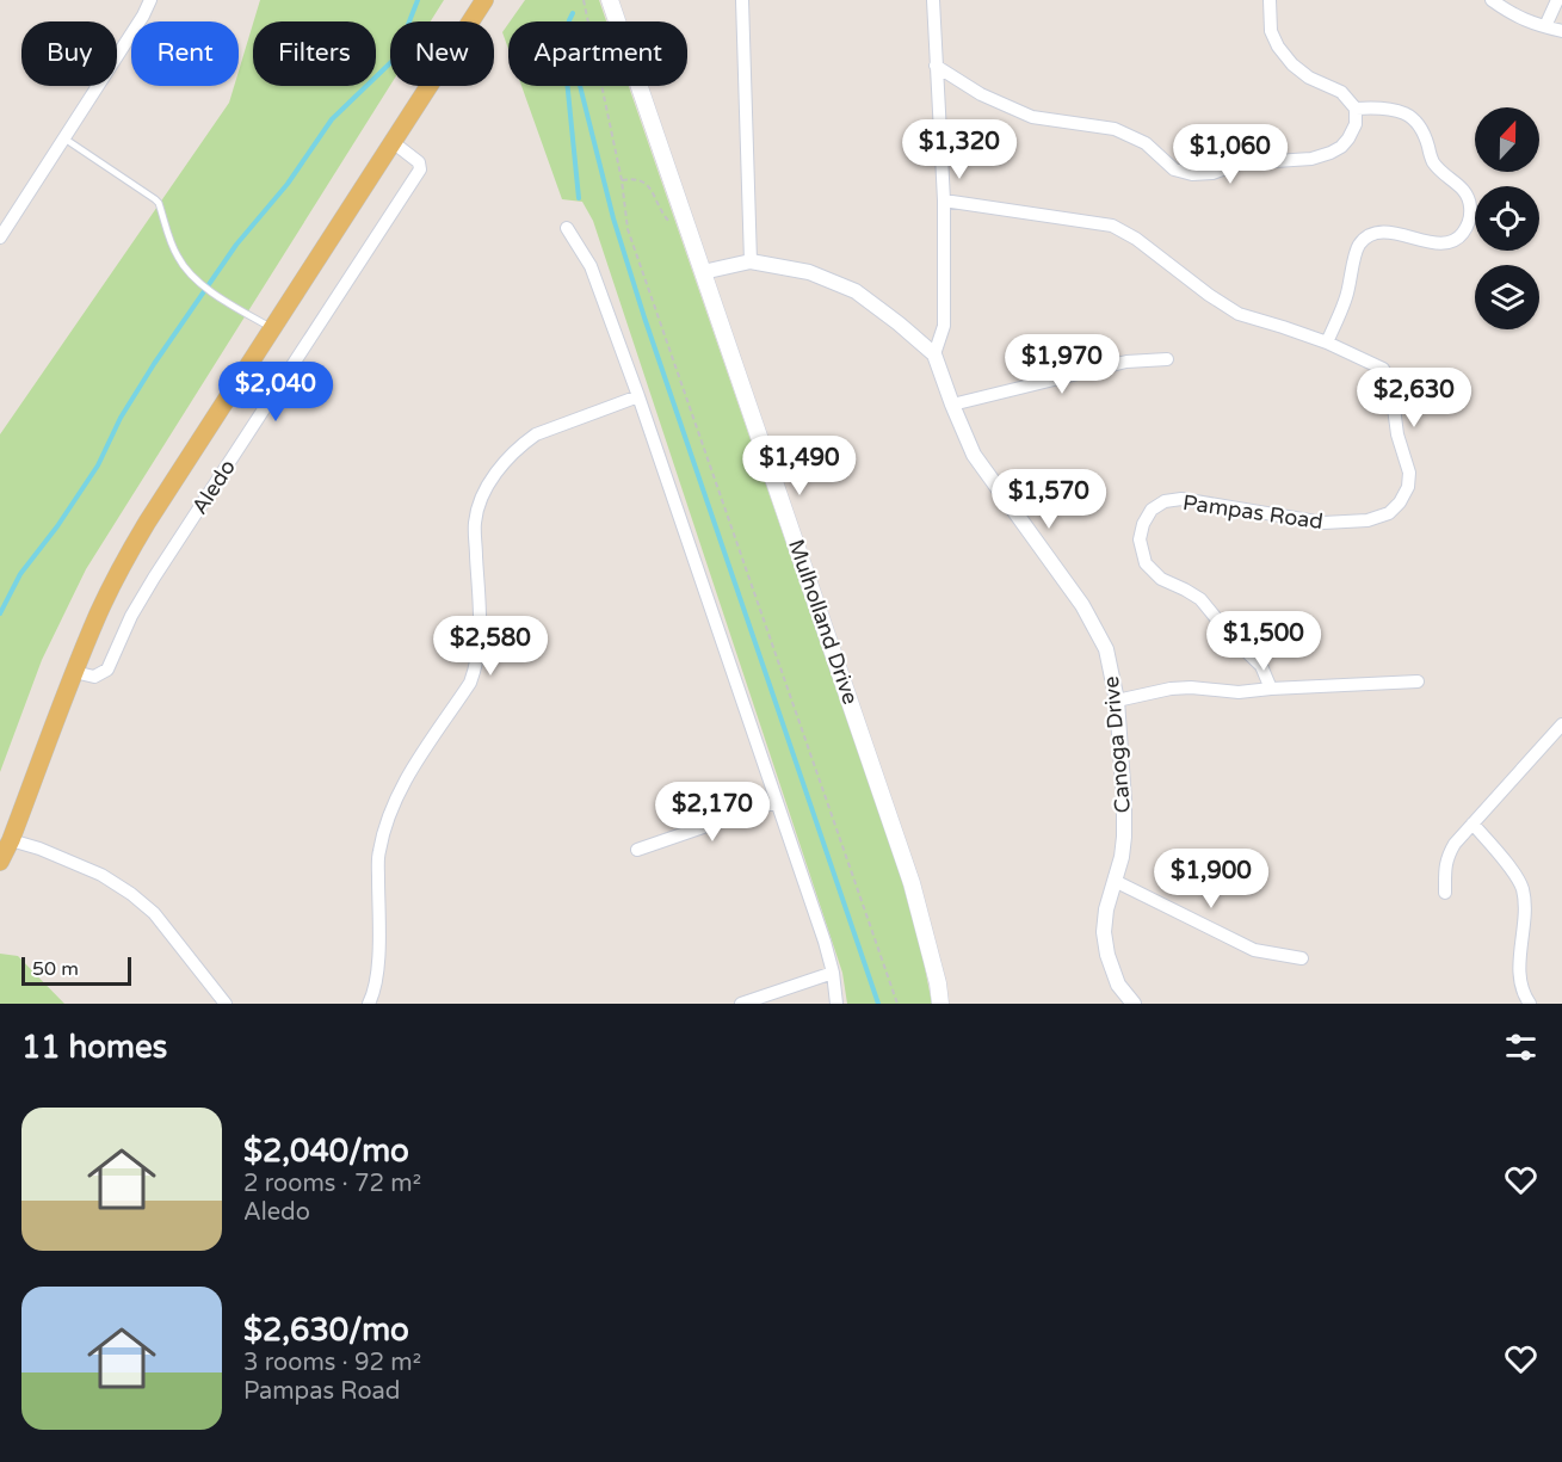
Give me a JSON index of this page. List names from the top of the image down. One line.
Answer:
{"streets":{"main road":["Mulholland Drive"],"street":["Aledo","Pampas Road","Canoga Drive"]},"crossings":[["Mulholland Drive","Canoga Drive"]],"scale_bar":"50 m","north":"top","page":{"chip":["Buy","Rent","Filters","New","Apartment"],"price":["$1,320","$1,060","$1,970","$2,040","$2,630","$1,490","$1,570","$1,500","$2,580","$2,170","$1,900"],"scale":"50 m","heading":"11 homes","list":[{"name":"$2,040/mo","note":"2 rooms · 72 m² · Aledo"},{"name":"$2,630/mo","note":"3 rooms · 92 m² · Pampas Road"}]}}
